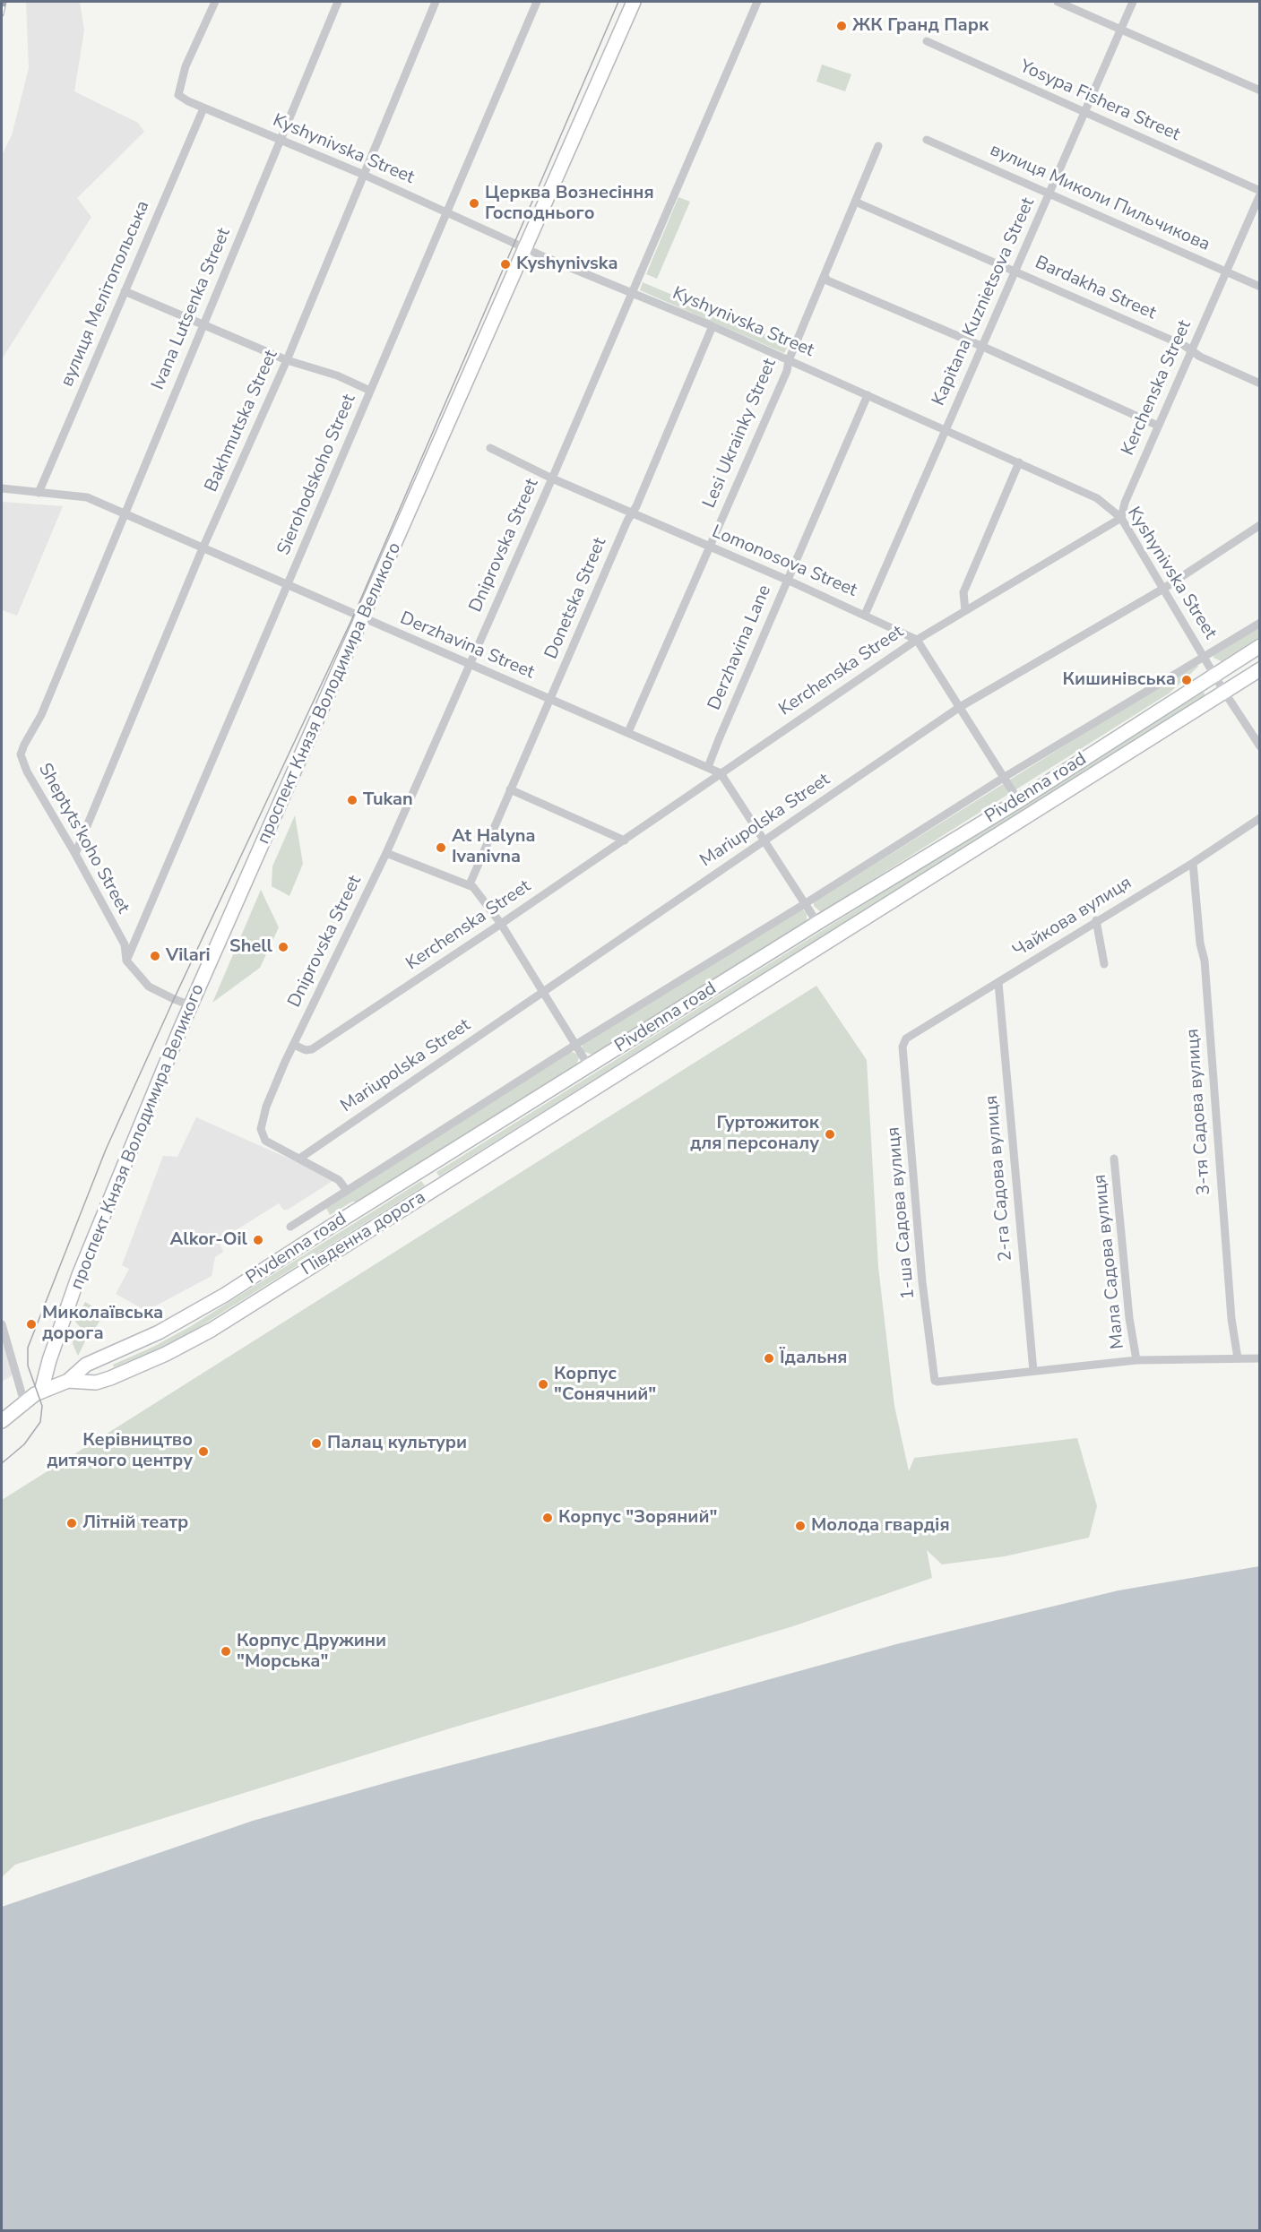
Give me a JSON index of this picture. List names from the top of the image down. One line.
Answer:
{"streets":{"main road":["проспект Князя Володимира Великого","Pivdenna road","Південна дорога"],"street":["Yosypa Fishera Street","Kyshynivska Street","вулиця Миколи Пильчикова","Bardakha Street","вулиця Мелітопольська","Kapitana Kuznietsova Street","Ivana Lutsenka Street","Kerchenska Street","Bakhmutska Street","Lesi Ukrainky Street","Sierohodskoho Street","Dniprovska Street","Lomonosova Street","Donetska Street","Derzhavina Street","Derzhavina Lane","Mariupolska Street","Sheptyts'koho Street","Чайкова вулиця","3-тя Садова вулиця","2-га Садова вулиця","1-ша Садова вулиця","Мала Садова вулиця"]},"crossings":[["Yosypa Fishera Street","Kapitana Kuznietsova Street"],["Yosypa Fishera Street","Kerchenska Street"],["Kyshynivska Street","вулиця Мелітопольська"],["Kyshynivska Street","Kapitana Kuznietsova Street"],["Kyshynivska Street","Ivana Lutsenka Street"],["Kyshynivska Street","Kerchenska Street"],["Kyshynivska Street","Bakhmutska Street"],["Kyshynivska Street","Lesi Ukrainky Street"],["Kyshynivska Street","Sierohodskoho Street"],["Kyshynivska Street","Dniprovska Street"],["Kyshynivska Street","Donetska Street"],["Kyshynivska Street","Derzhavina Lane"],["Kyshynivska Street","проспект Князя Володимира Великого"],["Kyshynivska Street","Pivdenna road"],["Kyshynivska Street","Mariupolska Street"],["Kyshynivska Street","Південна дорога"],["вулиця Миколи Пильчикова","Kapitana Kuznietsova Street"],["вулиця Миколи Пильчикова","Kerchenska Street"],["Bardakha Street","Kapitana Kuznietsova Street"],["Bardakha Street","Kerchenska Street"],["Bardakha Street","Lesi Ukrainky Street"],["вулиця Мелітопольська","Derzhavina Street"],["Kapitana Kuznietsova Street","Lomonosova Street"],["Ivana Lutsenka Street","Derzhavina Street"],["Ivana Lutsenka Street","Sheptyts'koho Street"],["Kerchenska Street","Dniprovska Street"],["Kerchenska Street","Lomonosova Street"],["Kerchenska Street","Derzhavina Street"],["Bakhmutska Street","Derzhavina Street"],["Bakhmutska Street","Sheptyts'koho Street"],["Lesi Ukrainky Street","Lomonosova Street"],["Lesi Ukrainky Street","Derzhavina Street"],["Sierohodskoho Street","Derzhavina Street"],["Sierohodskoho Street","Sheptyts'koho Street"],["Dniprovska Street","Lomonosova Street"],["Dniprovska Street","Derzhavina Street"],["Dniprovska Street","Mariupolska Street"],["Lomonosova Street","Donetska Street"],["Lomonosova Street","Derzhavina Lane"],["Donetska Street","Derzhavina Street"],["Derzhavina Street","Derzhavina Lane"],["Derzhavina Street","проспект Князя Володимира Великого"],["Derzhavina Street","Pivdenna road"],["Derzhavina Street","Mariupolska Street"],["проспект Князя Володимира Великого","Sheptyts'koho Street"],["Pivdenna road","Південна дорога"],["Чайкова вулиця","3-тя Садова вулиця"],["Чайкова вулиця","2-га Садова вулиця"],["Чайкова вулиця","1-ша Садова вулиця"],["2-га Садова вулиця","1-ша Садова вулиця"]],"places":["ЖК Гранд Парк","Церква Вознесіння Господнього","Kyshynivska","Кишинівська","Tukan","At Halyna Ivanivna","Shell","Vilari","Гуртожиток для персоналу","Alkor-Oil","Миколаївська дорога","Їдальня","Корпус \"Сонячний\"","Палац культури","Керівництво дитячого центру","Корпус \"Зоряний\"","Літній театр","Молода гвардія","Корпус Дружини \"Морська\""]}
